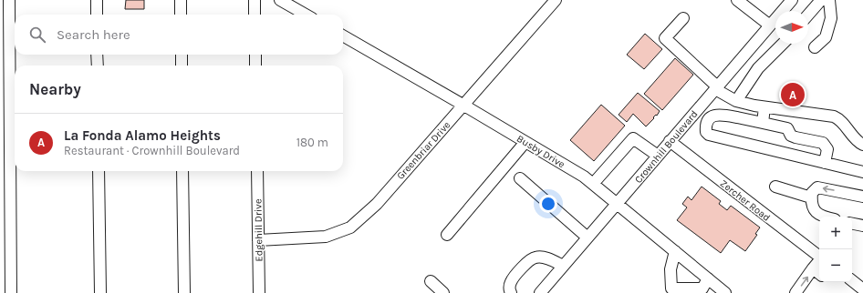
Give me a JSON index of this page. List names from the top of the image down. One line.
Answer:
{"streets":{"street":["Crownhill Boulevard","Greenbriar Drive","Busby Drive","Zercher Road","Edgehill Drive"]},"crossings":[["Crownhill Boulevard","Busby Drive"],["Crownhill Boulevard","Zercher Road"],["Greenbriar Drive","Busby Drive"],["Greenbriar Drive","Edgehill Drive"]],"north":"right","page":{"search":"Search here","heading":"Nearby","pins":"A","list":[{"mark":"A","name":"La Fonda Alamo Heights","note":"Restaurant · Crownhill Boulevard","value":"180 m"}],"map_buttons":["+","−"]}}
